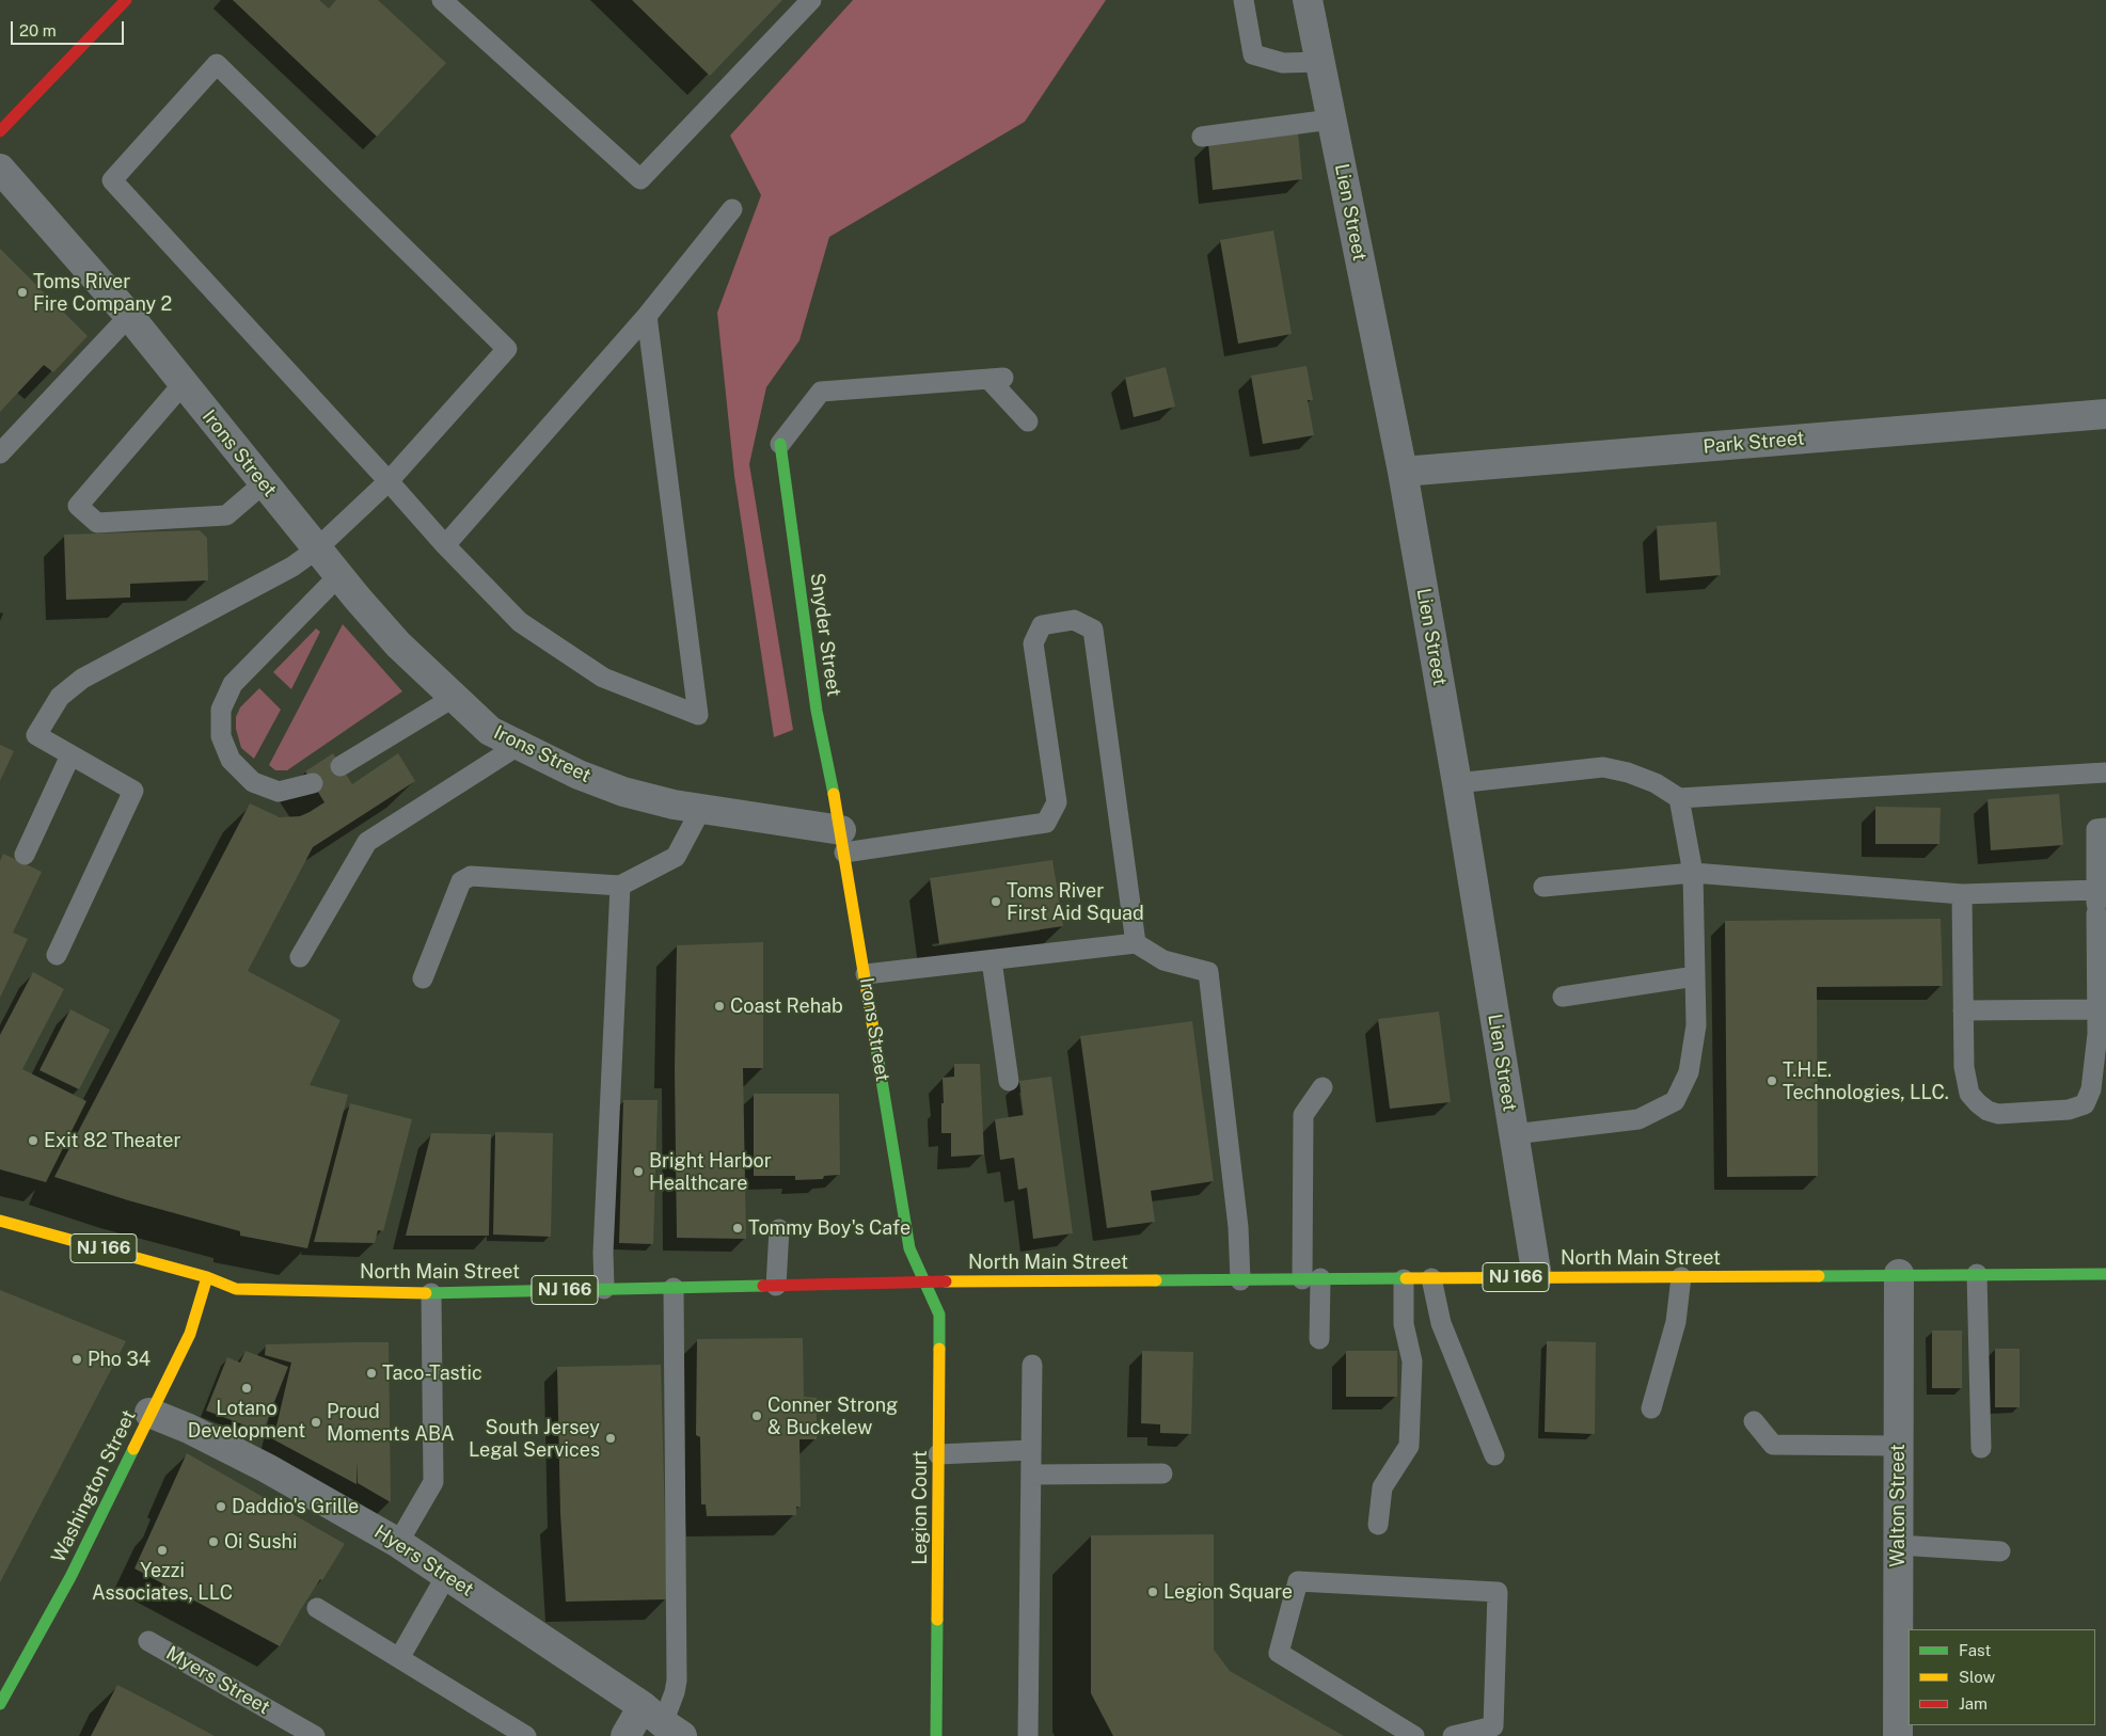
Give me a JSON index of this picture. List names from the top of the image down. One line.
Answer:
{"streets":{"main road":["Irons Street","Snyder Street","NJ 166","North Main Street","Washington Street","Legion Court"],"street":["Lien Street","Park Street","Walton Street","Hyers Street"],"lane":["Myers Street"]},"crossings":[["Lien Street","Park Street"],["Lien Street","North Main Street"],["Irons Street","Snyder Street"],["Irons Street","North Main Street"],["Irons Street","Legion Court"],["North Main Street","Washington Street"],["North Main Street","Walton Street"],["North Main Street","Legion Court"],["Washington Street","Hyers Street"]],"places":["Toms River Fire Company 2","Toms River First Aid Squad","Coast Rehab","T.H.E. Technologies, LLC.","Exit 82 Theater","Bright Harbor Healthcare","Tommy Boy's Cafe","Pho 34","Taco-Tastic","Lotano Development","Conner Strong & Buckelew","Proud Moments ABA","South Jersey Legal Services","Daddio's Grille","Oi Sushi","Yezzi Associates, LLC","Legion Square"],"legend":["Fast","Slow","Jam"],"scale_bar":"20 m"}
